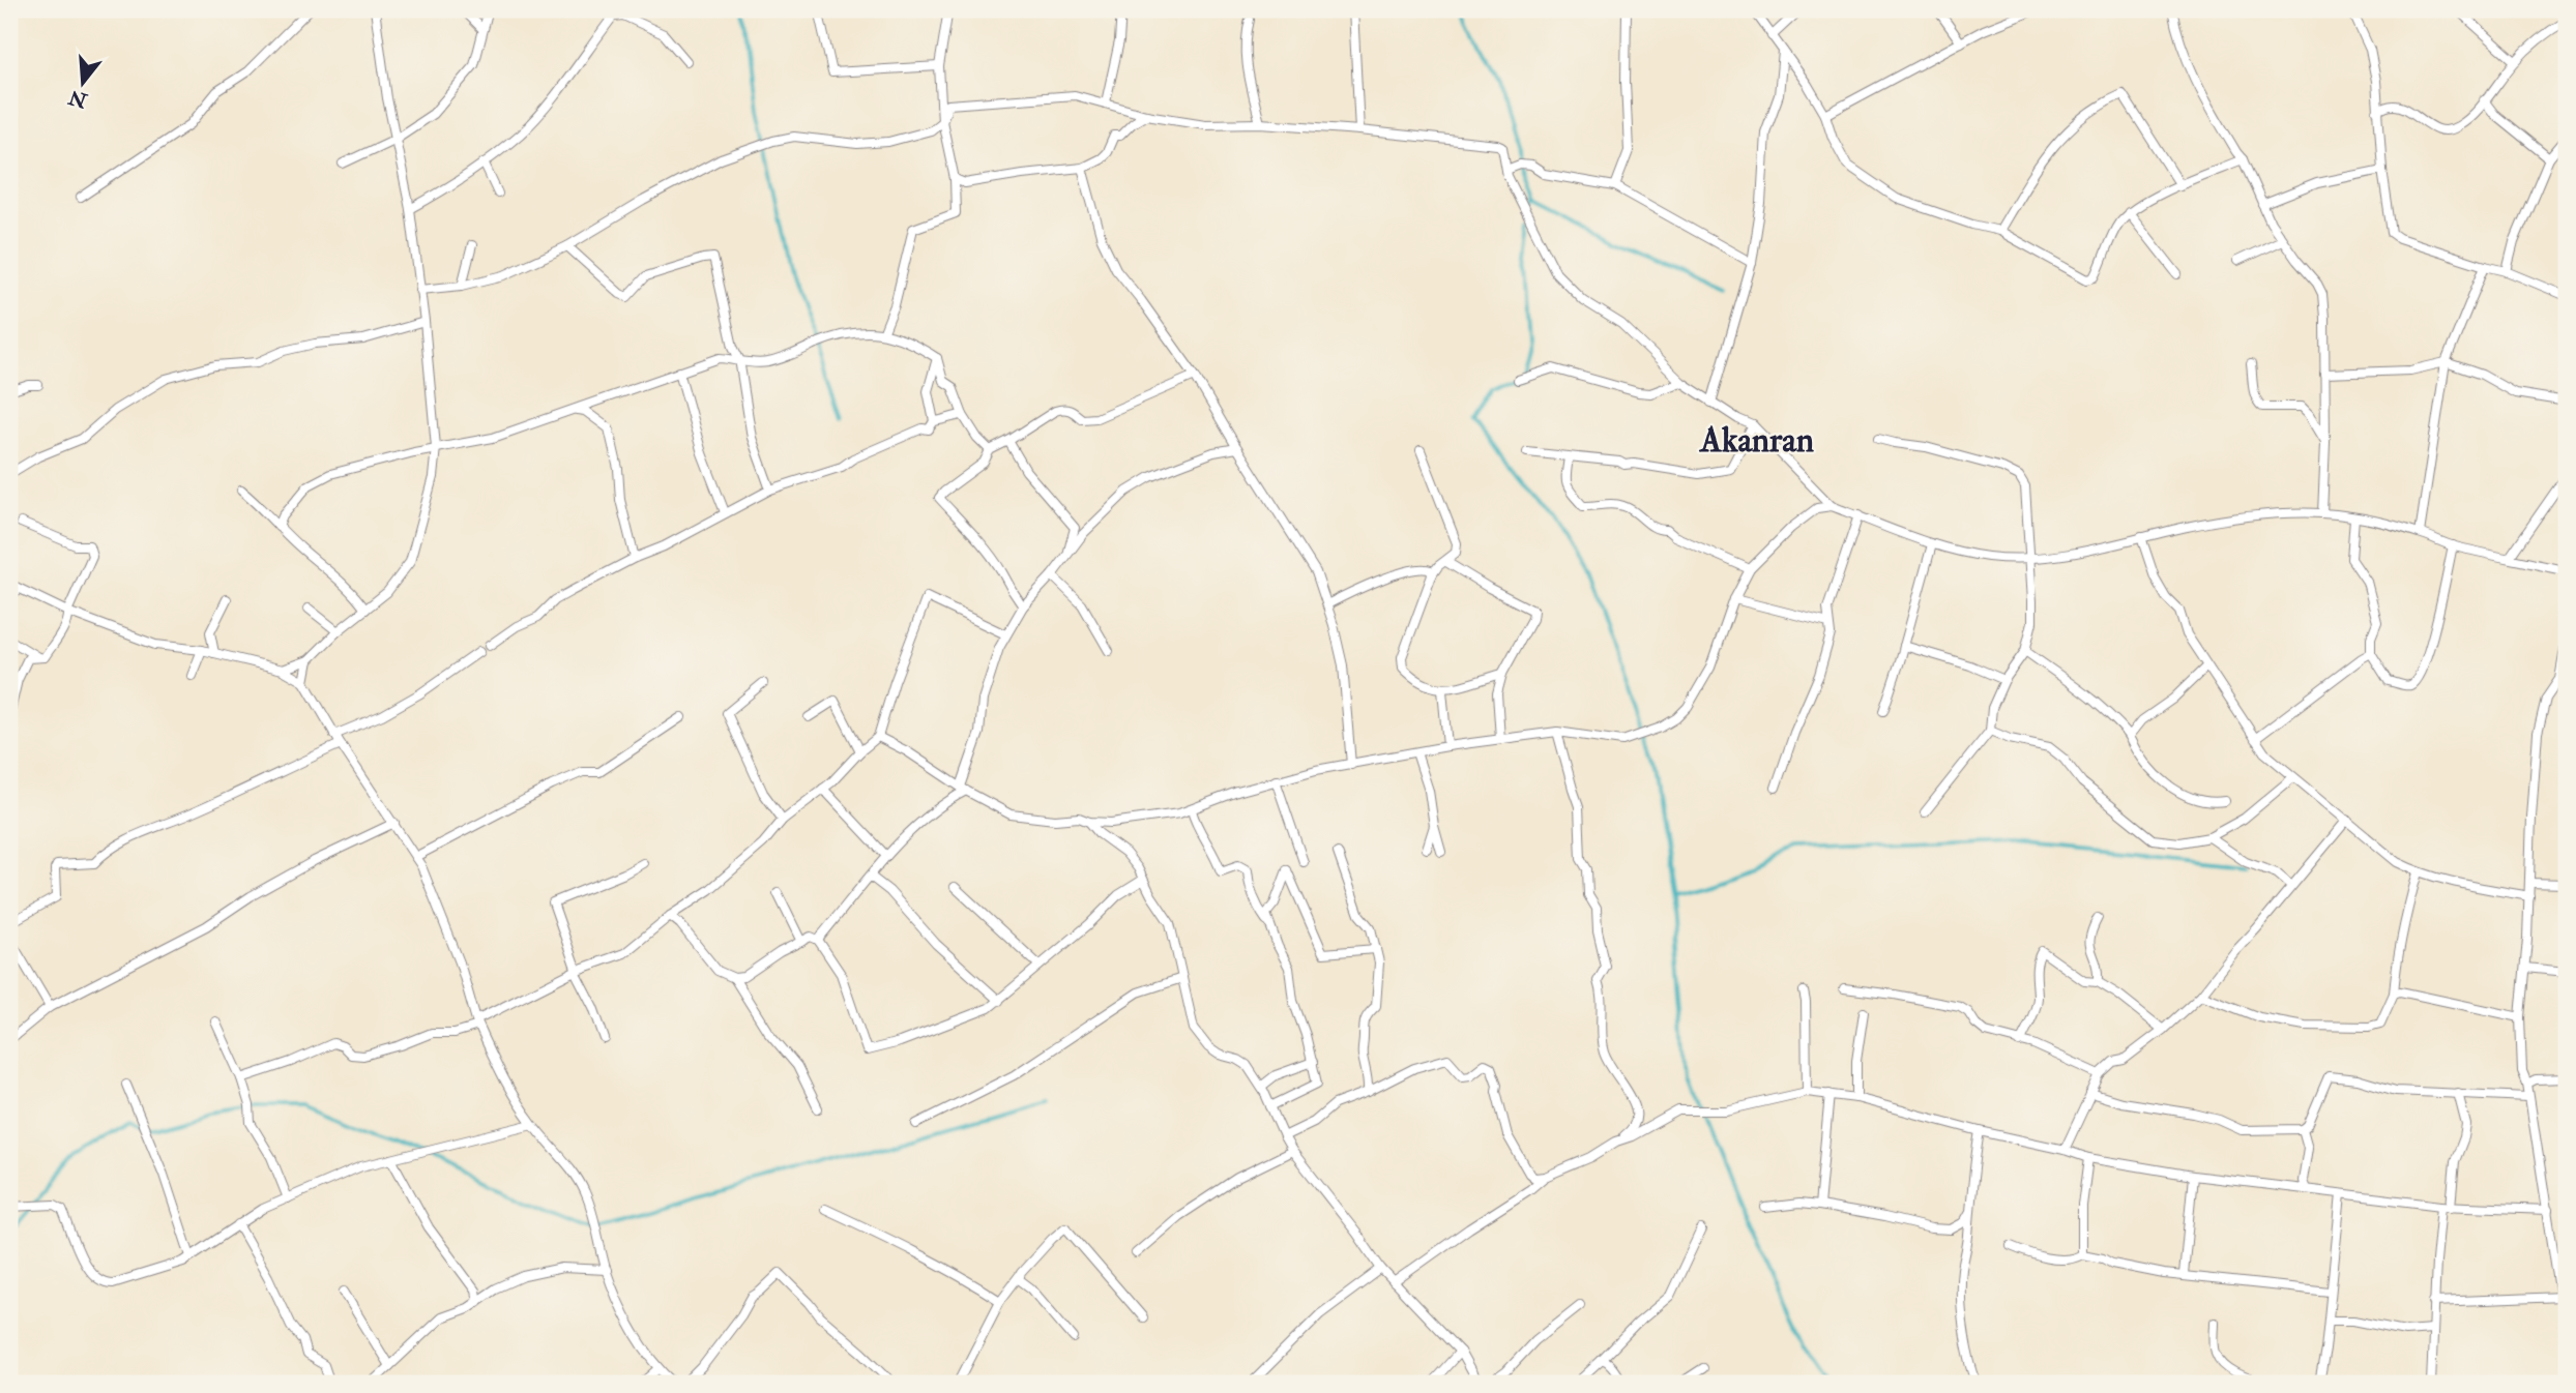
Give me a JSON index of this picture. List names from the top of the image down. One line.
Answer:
{"districts":["Akanran"],"north":"bottom"}
